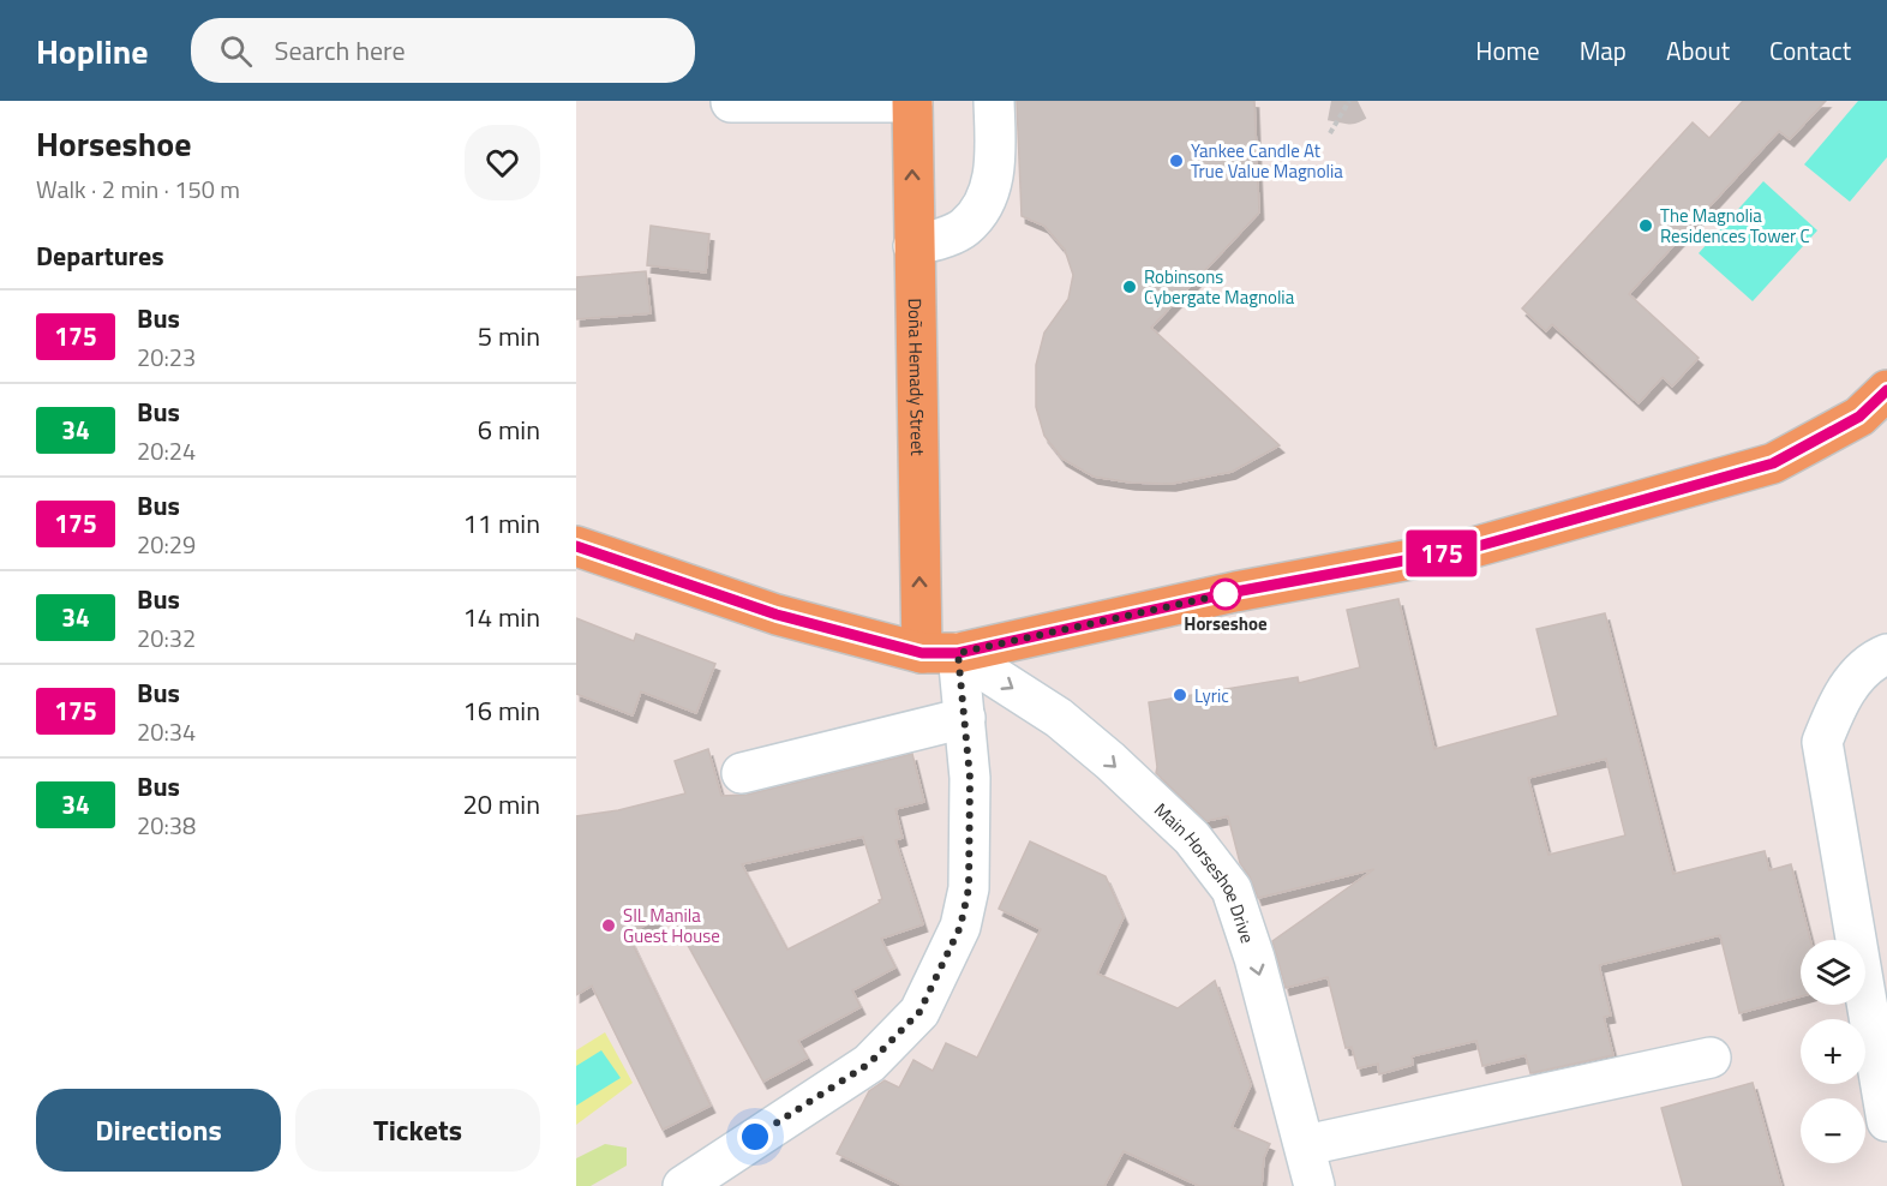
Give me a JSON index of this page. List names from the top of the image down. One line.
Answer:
{"streets":{"main road":["Doña Hemady Street"],"street":["Main Horseshoe Drive"]},"crossings":[["Doña Hemady Street","Main Horseshoe Drive"]],"one_way":["Doña Hemady Street","Main Horseshoe Drive"],"places":["Yankee Candle At True Value Magnolia","The Magnolia Residences Tower C","Robinsons Cybergate Magnolia","Horseshoe","Lyric","SIL Manila Guest House"],"lines":["bus line 175"],"page":{"header":"Hopline","search":"Search here","nav":["Home","Map","About","Contact"],"heading":[["Horseshoe","Walk · 2 min · 150 m"],"Departures"],"on_map":"175","list":[{"mark":"175","name":"Bus","note":"20:23","value":"5 min"},{"mark":"34","name":"Bus","note":"20:24","value":"6 min"},{"mark":"175","name":"Bus","note":"20:29","value":"11 min"},{"mark":"34","name":"Bus","note":"20:32","value":"14 min"},{"mark":"175","name":"Bus","note":"20:34","value":"16 min"},{"mark":"34","name":"Bus","note":"20:38","value":"20 min"}],"map_buttons":["+","−"],"buttons":["Directions","Tickets"]}}
